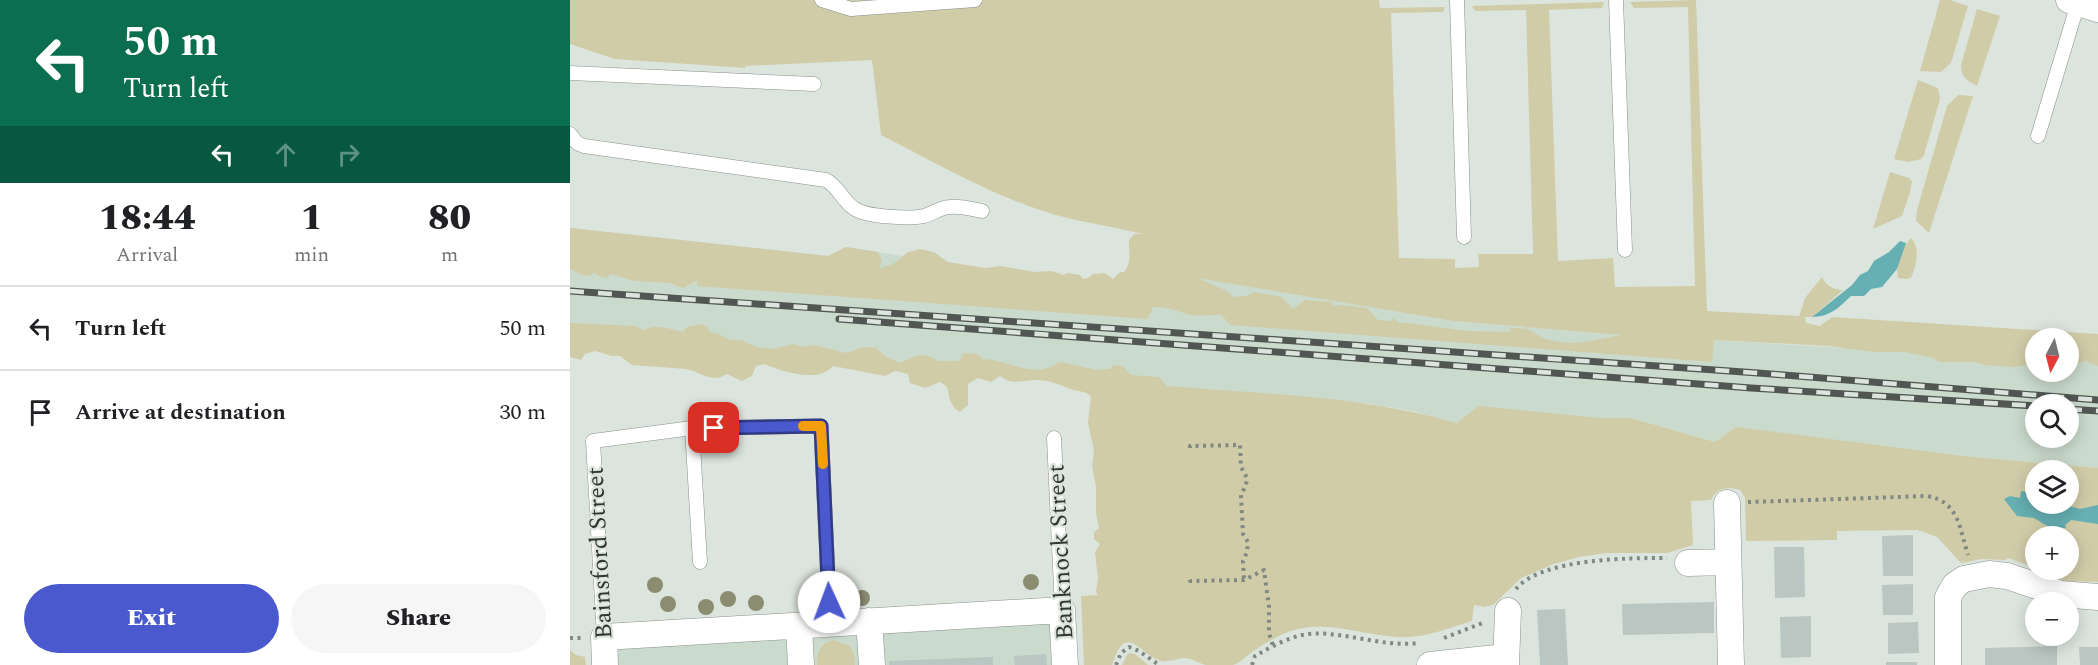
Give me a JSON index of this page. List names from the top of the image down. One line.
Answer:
{"streets":{"street":["Banknock Street","Bainsford Street"]},"north":"bottom","page":{"turn":["50 m","Turn left"],"eta":["18:44","Arrival","1","min","80","m"],"list":[{"name":"Turn left","value":"50 m"},{"name":"Arrive at destination","value":"30 m"}],"map_buttons":["+","−"],"buttons":["Exit","Share"]}}
